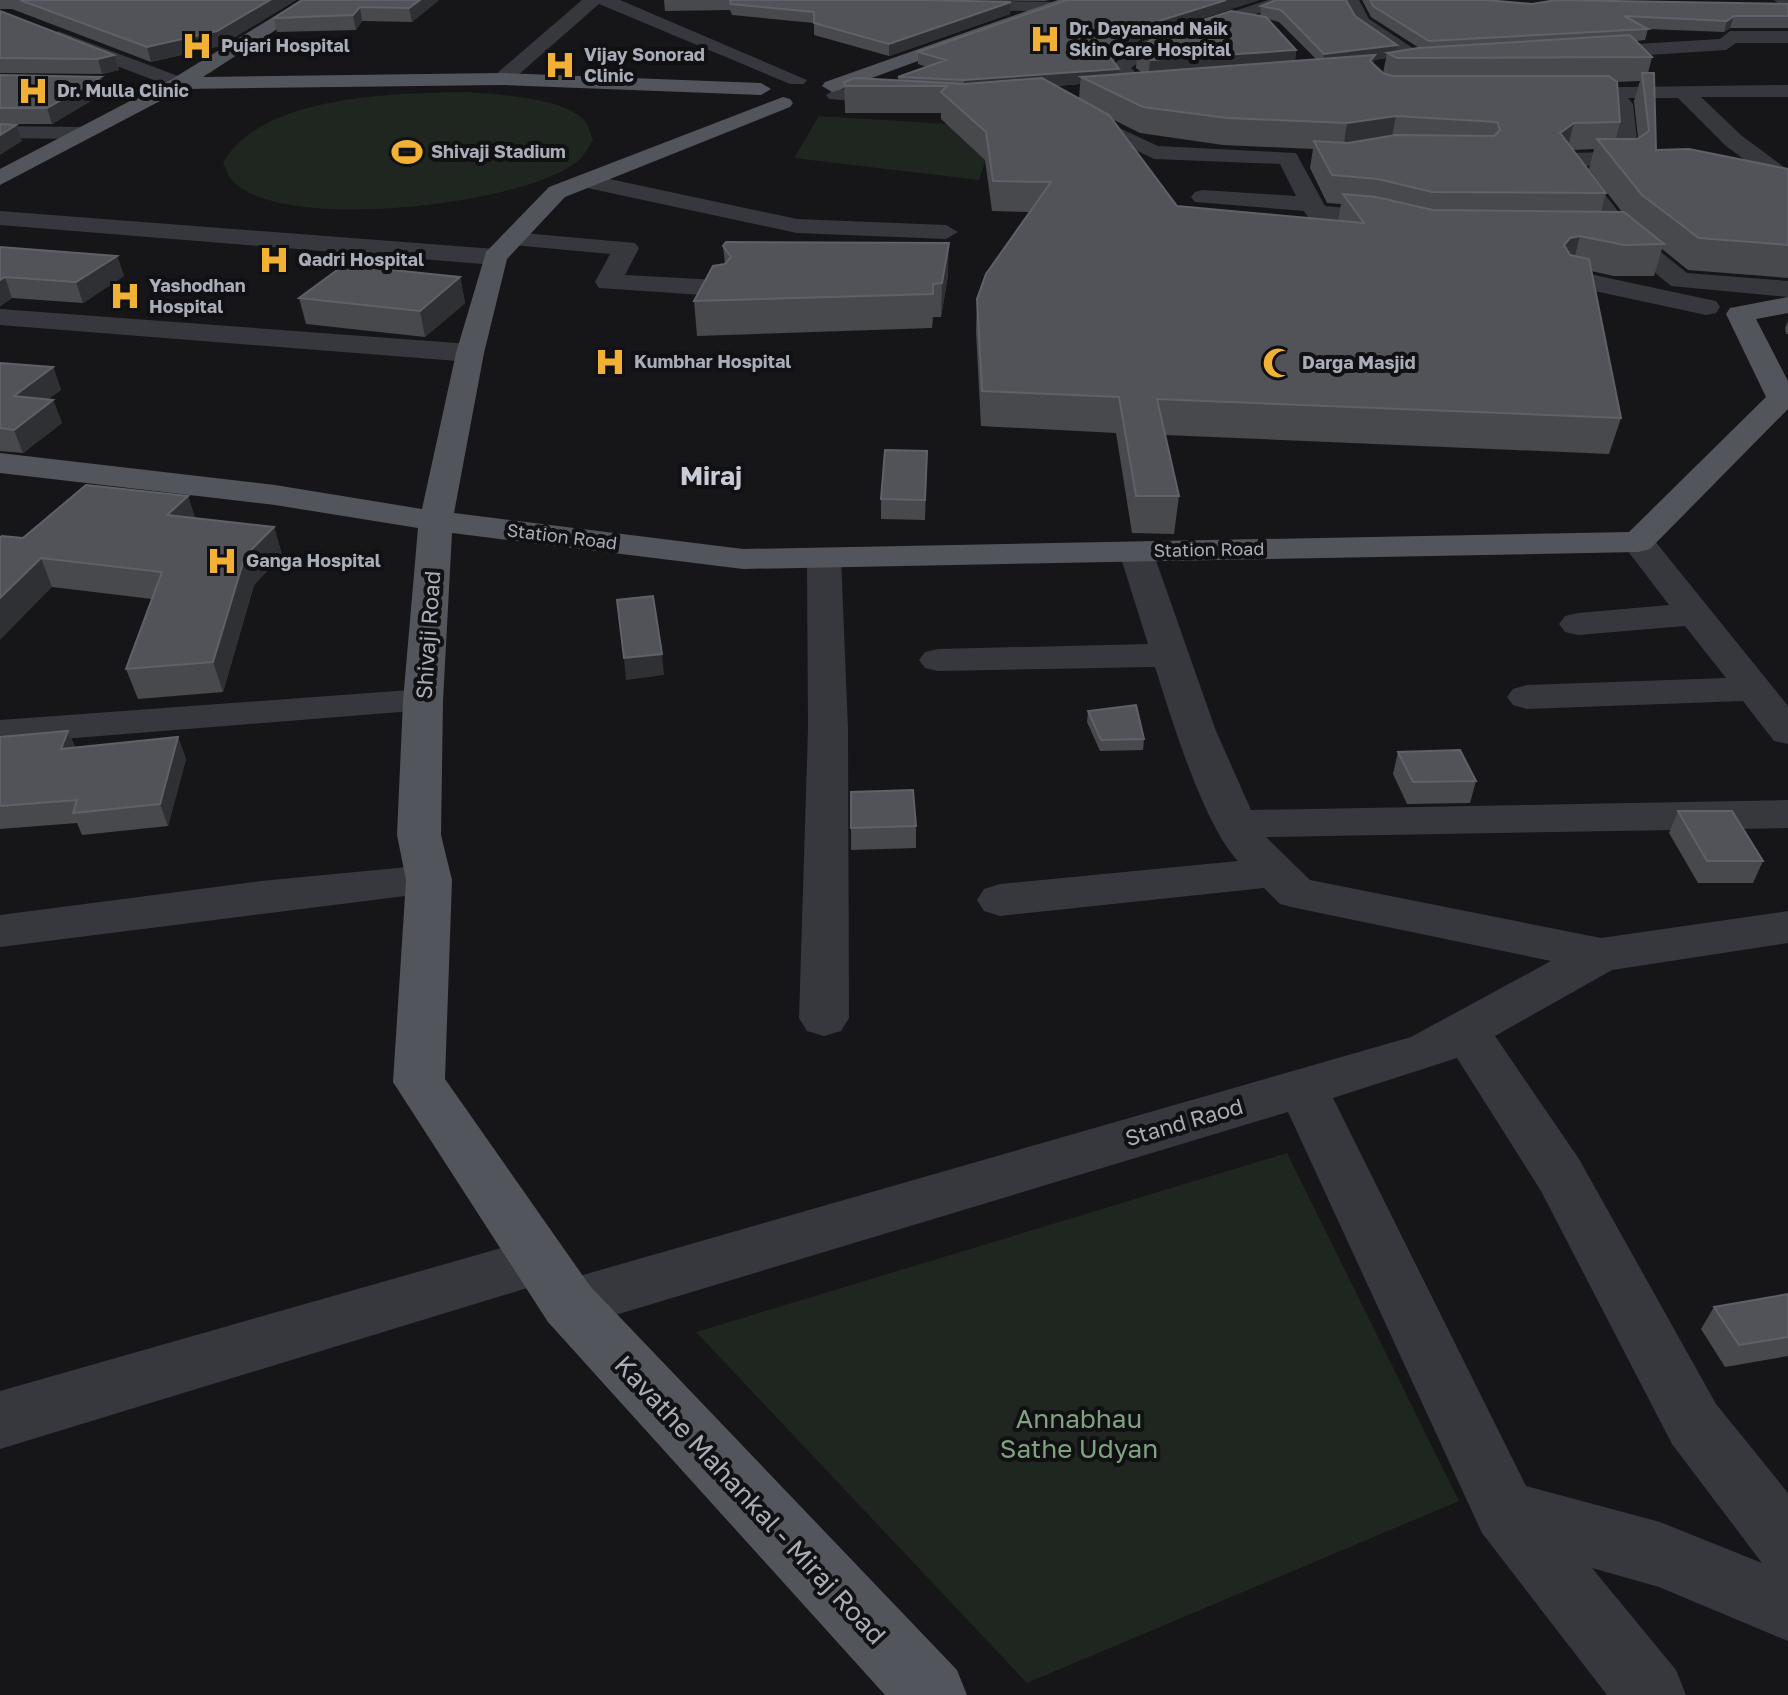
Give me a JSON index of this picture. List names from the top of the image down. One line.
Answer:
{"streets":{"main road":["Station Road","Shivaji Road","Kavathe Mahankal - Miraj Road"],"street":["Stand Raod"]},"crossings":[["Station Road","Shivaji Road"],["Shivaji Road","Stand Raod"],["Shivaji Road","Kavathe Mahankal - Miraj Road"],["Stand Raod","Kavathe Mahankal - Miraj Road"]],"districts":["Miraj"],"parks":["Annabhau Sathe Udyan"],"places":{"hospital":["Dr. Dayanand Naik Skin Care Hospital","Pujari Hospital","Vijay Sonorad Clinic","Dr. Mulla Clinic","Qadri Hospital","Yashodhan Hospital","Kumbhar Hospital","Ganga Hospital"],"sports":["Shivaji Stadium"],"mosque":["Darga Masjid"]}}
